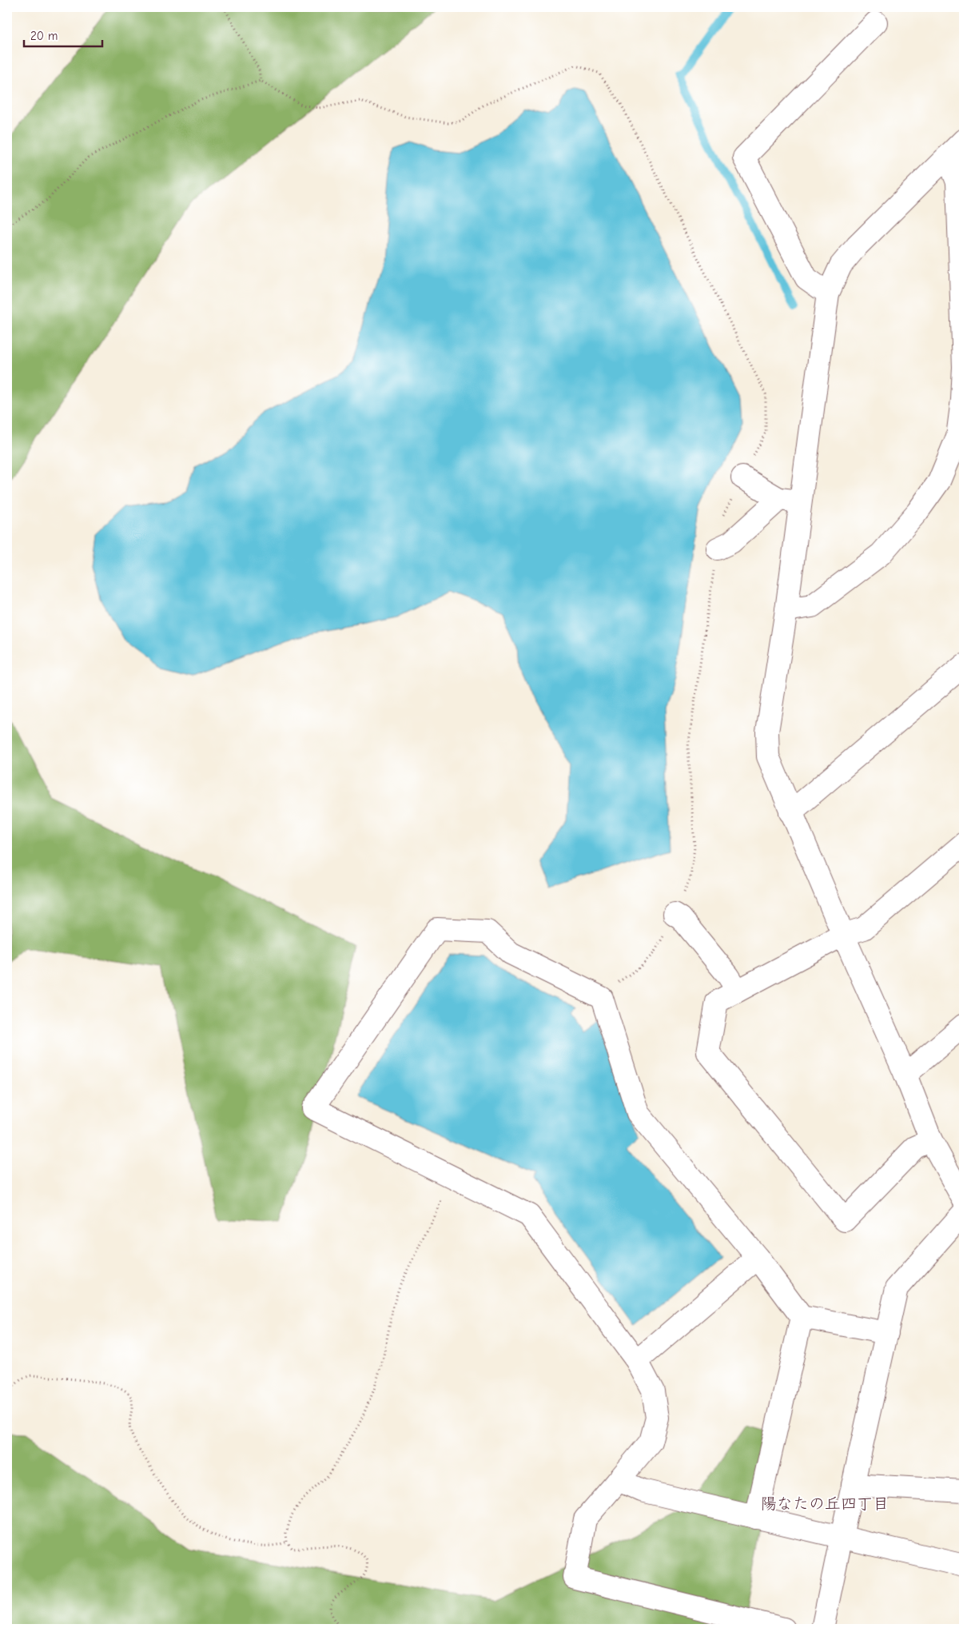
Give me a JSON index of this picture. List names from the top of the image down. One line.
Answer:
{"districts":["陽なたの丘四丁目"],"scale_bar":"20 m"}
